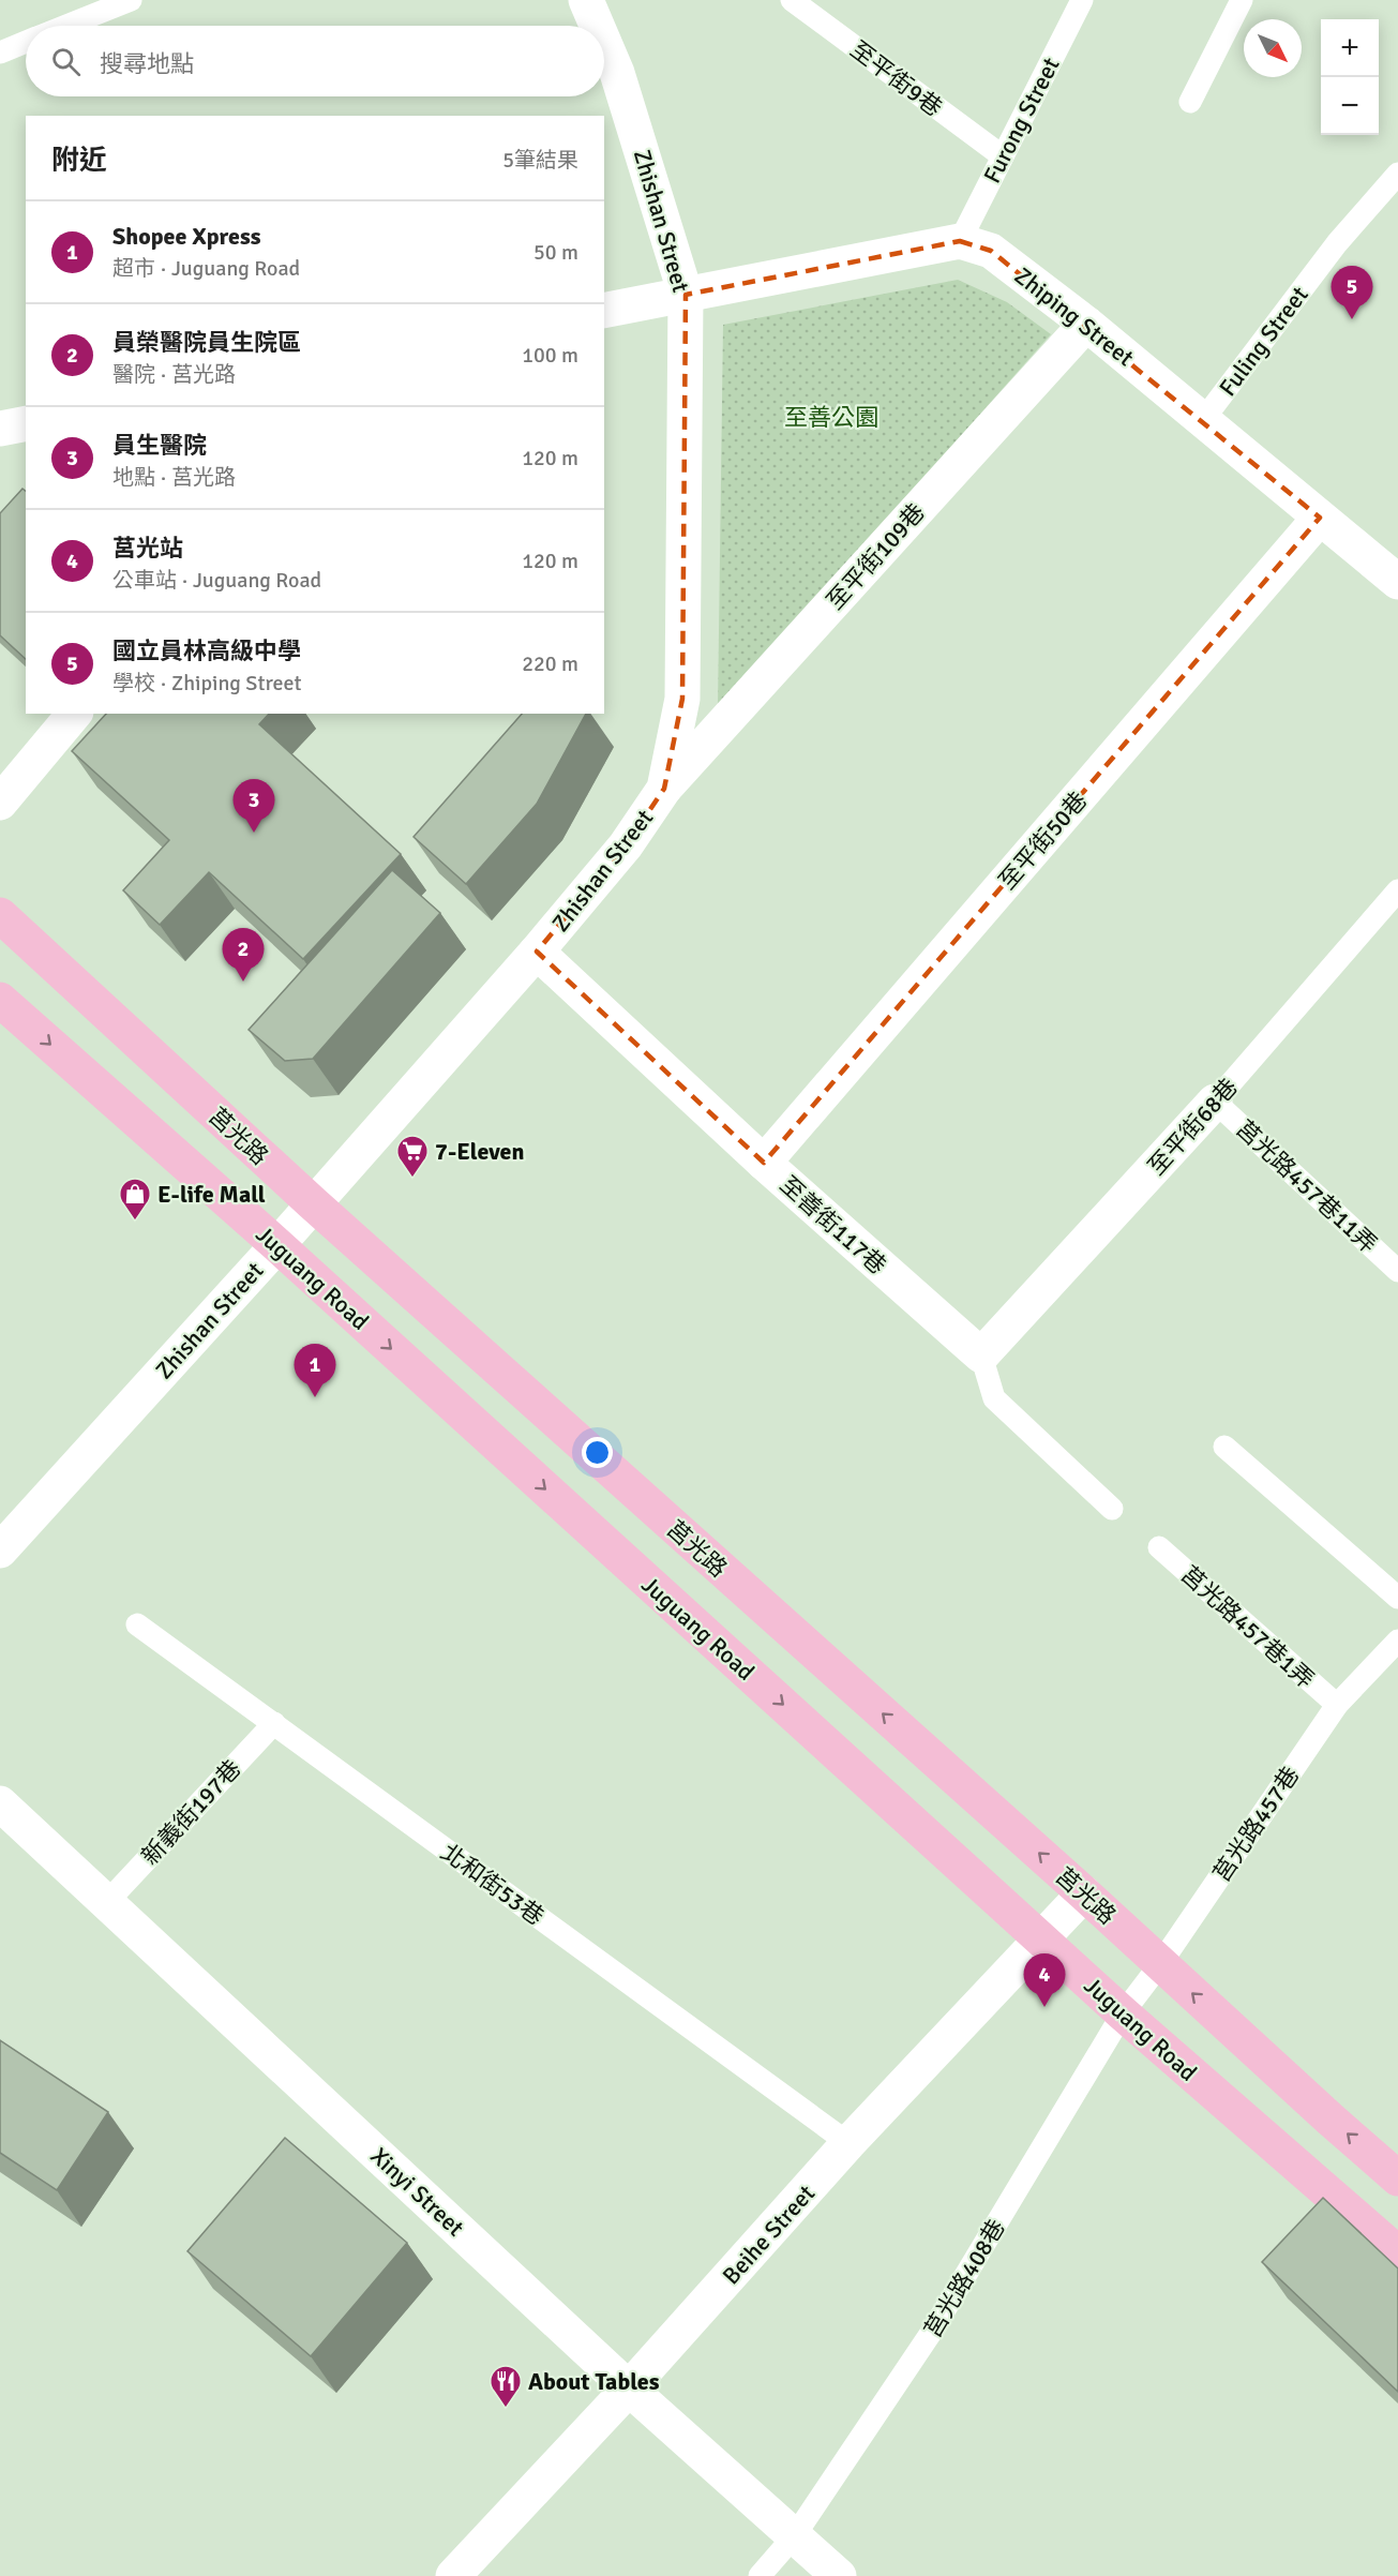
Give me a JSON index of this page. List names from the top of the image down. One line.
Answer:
{"streets":{"main road":["莒光路","Juguang Road"],"street":["Zhishan Street","Zhiping Street","至平街109巷","至平街50巷","至平街68巷","至善街117巷","Xinyi Street","Beihe Street"],"lane":["至平街9巷","Furong Street","Fuling Street","莒光路457巷11弄","莒光路457巷1弄","新義街197巷","莒光路457巷","北和街53巷","莒光路408巷"]},"crossings":[["至平街9巷","Furong Street"],["Furong Street","Zhiping Street"],["Zhishan Street","Zhiping Street"],["Zhishan Street","至平街109巷"],["Zhishan Street","莒光路"],["Zhishan Street","至善街117巷"],["Zhishan Street","Juguang Road"],["Zhiping Street","Fuling Street"],["Zhiping Street","至平街109巷"],["Zhiping Street","至平街50巷"],["至平街50巷","至善街117巷"],["至平街68巷","莒光路457巷11弄"],["至平街68巷","至善街117巷"],["莒光路","莒光路457巷"],["莒光路","Beihe Street"],["Juguang Road","莒光路457巷"],["Juguang Road","Beihe Street"],["Juguang Road","莒光路408巷"],["莒光路457巷1弄","莒光路457巷"],["新義街197巷","北和街53巷"],["新義街197巷","Xinyi Street"],["莒光路457巷","莒光路408巷"],["北和街53巷","Beihe Street"],["Xinyi Street","Beihe Street"],["Xinyi Street","莒光路408巷"]],"one_way":["莒光路","Juguang Road"],"parks":["至善公園"],"places":{"supermarket":["7-Eleven"],"shop":["E-life Mall"],"restaurant":["About Tables"]},"north":"bottom right","page":{"map_buttons":["+","−"],"search":"搜尋地點","heading":["附近","5筆結果"],"list":[{"mark":"1","name":"Shopee Xpress","note":"超市 · Juguang Road","value":"50 m"},{"mark":"2","name":"員榮醫院員生院區","note":"醫院 · 莒光路","value":"100 m"},{"mark":"3","name":"員生醫院","note":"地點 · 莒光路","value":"120 m"},{"mark":"4","name":"莒光站","note":"公車站 · Juguang Road","value":"120 m"},{"mark":"5","name":"國立員林高級中學","note":"學校 · Zhiping Street","value":"220 m"}],"pins":["5","3","2","1","4"]}}
